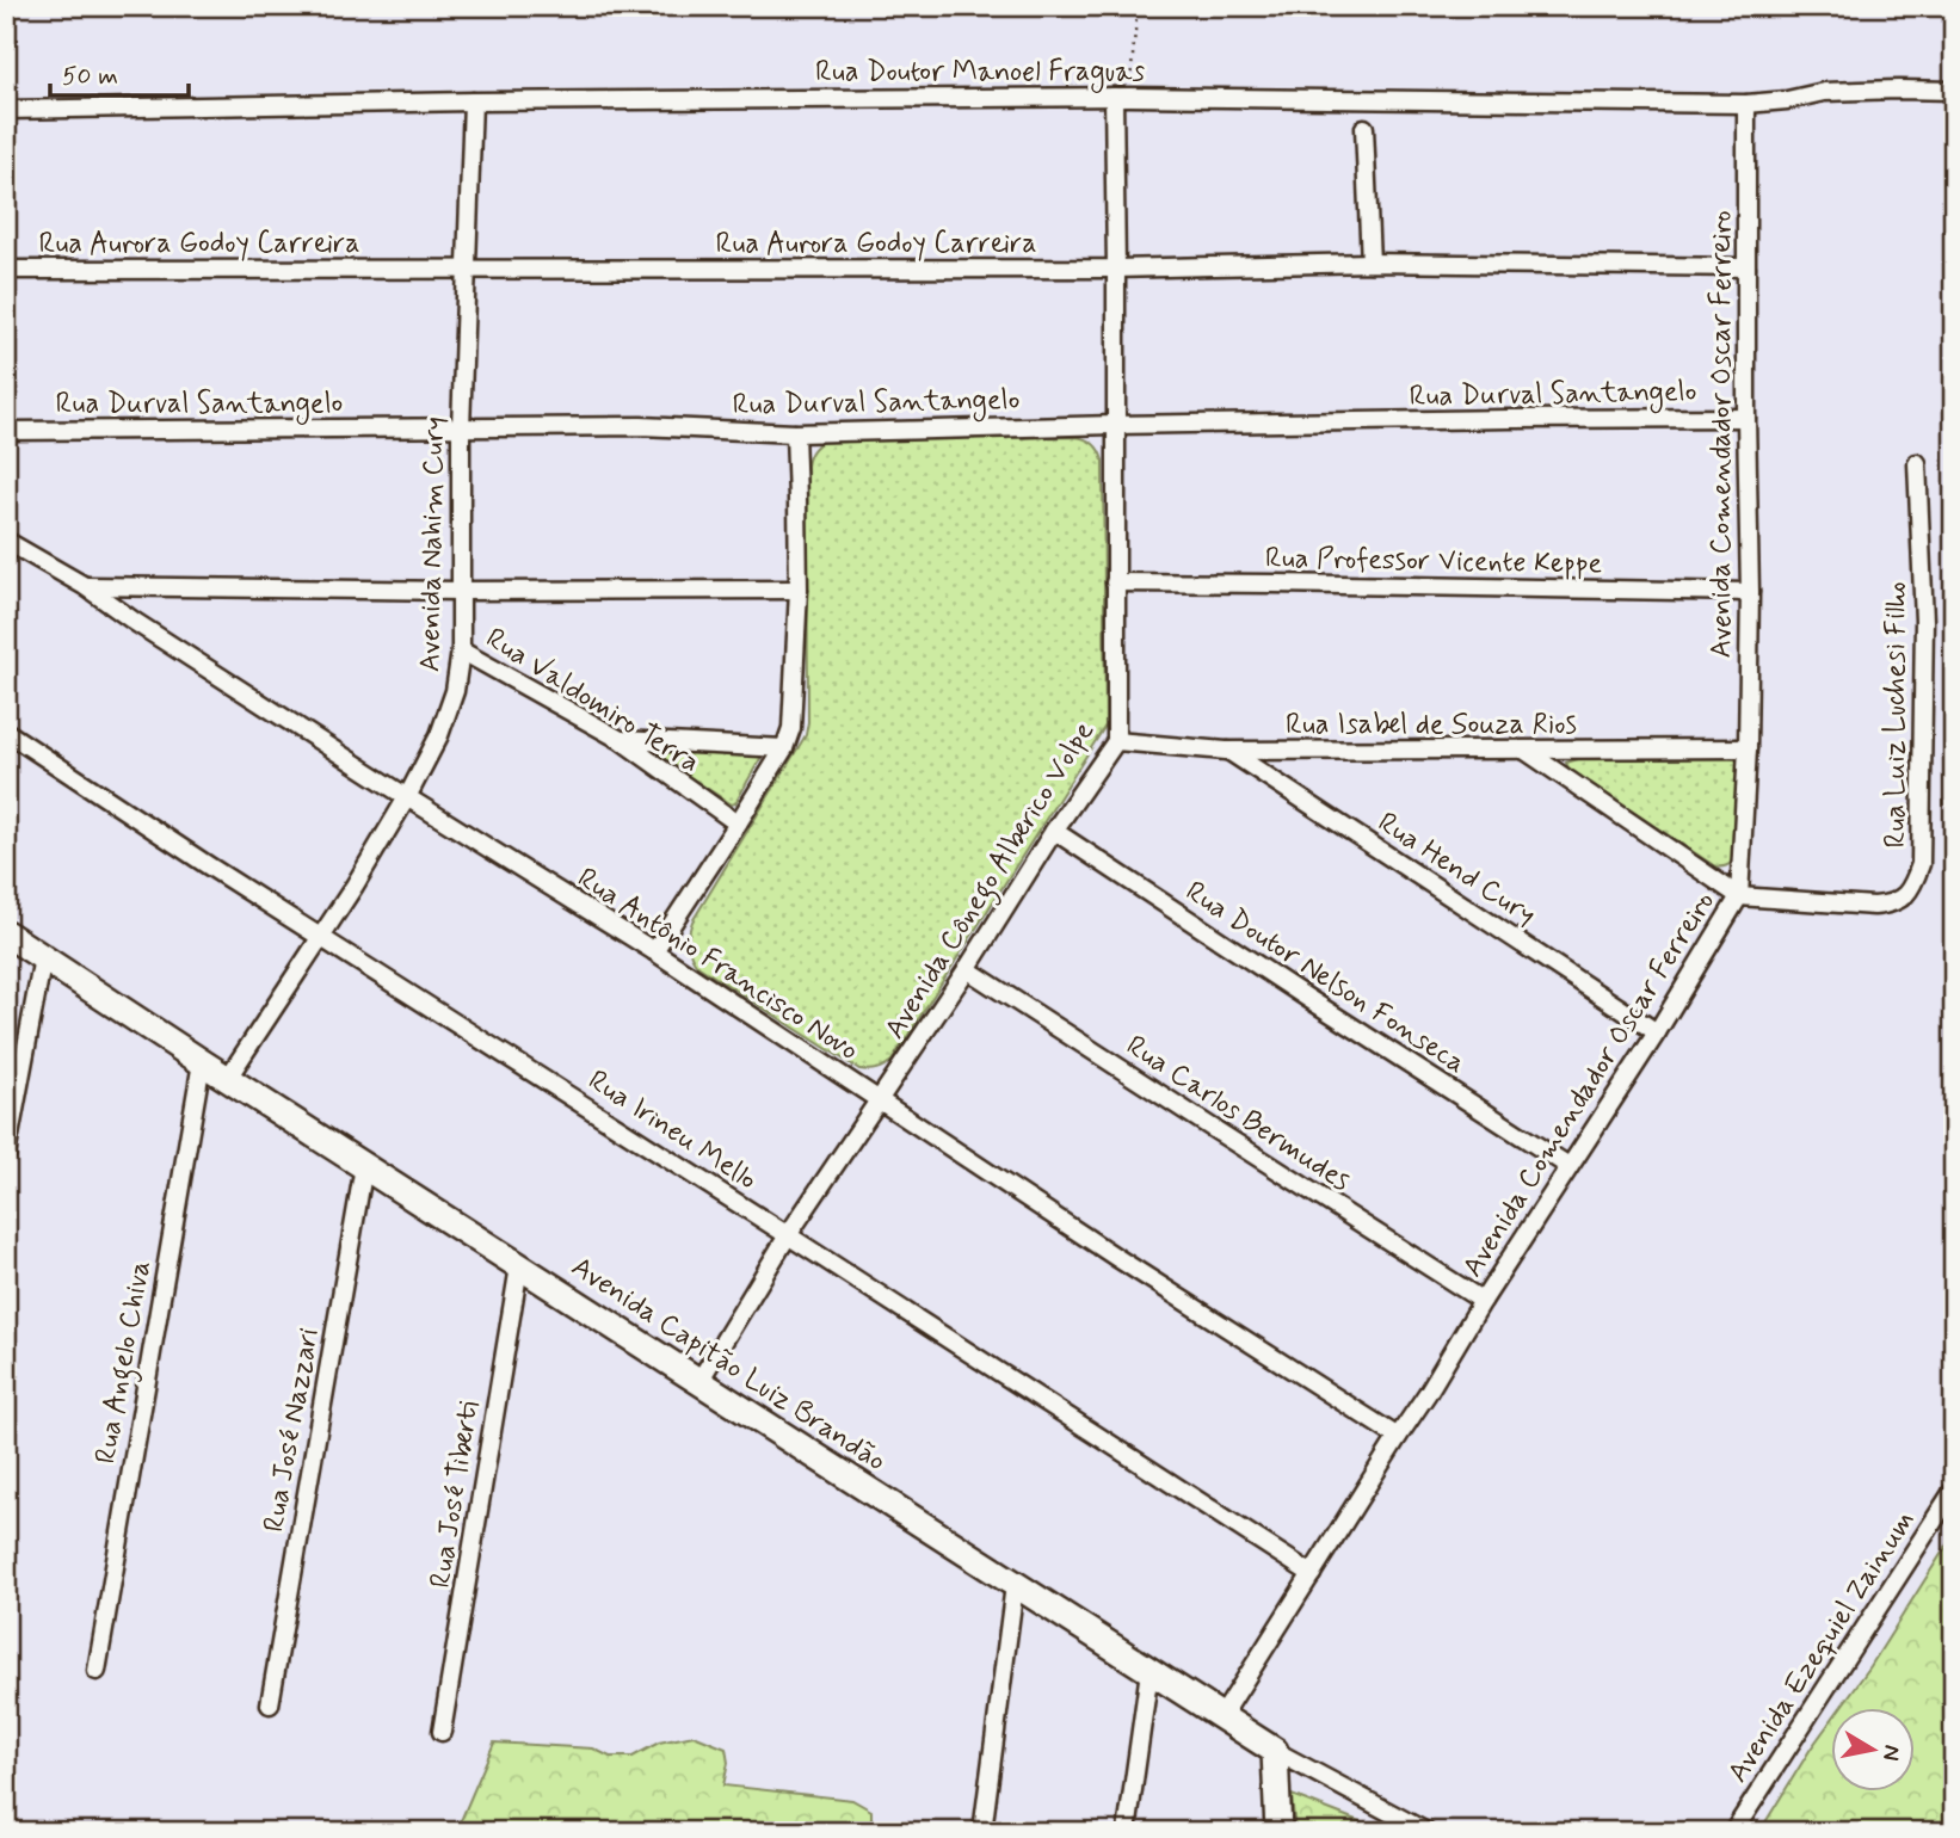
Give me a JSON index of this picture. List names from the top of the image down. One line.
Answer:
{"streets":{"main road":["Avenida Capitão Luiz Brandão"],"street":["Rua Doutor Manoel Fraguas","Rua Aurora Godoy Carreira","Rua Durval Santangelo","Avenida Comendador Oscar Ferreiro","Avenida Nahim Cury","Rua Professor Vicente Keppe","Rua Valdomiro Terra","Rua Luiz Luchesi Filho","Rua Isabel de Souza Rios","Rua Hend Cury","Avenida Cônego Alberico Volpe","Rua Antônio Francisco Novo","Rua Doutor Nelson Fonseca","Rua Carlos Bermudes","Rua Irineu Mello","Rua Angelo Chiva","Rua José Nazzari","Rua José Tiberti","Avenida Ezequiel Zainum"]},"crossings":[["Rua Doutor Manoel Fraguas","Avenida Comendador Oscar Ferreiro"],["Rua Doutor Manoel Fraguas","Avenida Nahim Cury"],["Rua Doutor Manoel Fraguas","Avenida Cônego Alberico Volpe"],["Rua Aurora Godoy Carreira","Avenida Comendador Oscar Ferreiro"],["Rua Aurora Godoy Carreira","Avenida Nahim Cury"],["Rua Aurora Godoy Carreira","Avenida Cônego Alberico Volpe"],["Rua Durval Santangelo","Avenida Comendador Oscar Ferreiro"],["Rua Durval Santangelo","Avenida Nahim Cury"],["Rua Durval Santangelo","Avenida Cônego Alberico Volpe"],["Avenida Comendador Oscar Ferreiro","Rua Professor Vicente Keppe"],["Avenida Comendador Oscar Ferreiro","Rua Luiz Luchesi Filho"],["Avenida Comendador Oscar Ferreiro","Rua Isabel de Souza Rios"],["Avenida Comendador Oscar Ferreiro","Rua Hend Cury"],["Avenida Comendador Oscar Ferreiro","Rua Antônio Francisco Novo"],["Avenida Comendador Oscar Ferreiro","Rua Doutor Nelson Fonseca"],["Avenida Comendador Oscar Ferreiro","Rua Carlos Bermudes"],["Avenida Comendador Oscar Ferreiro","Rua Irineu Mello"],["Avenida Comendador Oscar Ferreiro","Avenida Capitão Luiz Brandão"],["Avenida Nahim Cury","Rua Valdomiro Terra"],["Avenida Nahim Cury","Rua Antônio Francisco Novo"],["Avenida Nahim Cury","Rua Irineu Mello"],["Avenida Nahim Cury","Avenida Capitão Luiz Brandão"],["Rua Professor Vicente Keppe","Avenida Cônego Alberico Volpe"],["Rua Isabel de Souza Rios","Rua Hend Cury"],["Rua Isabel de Souza Rios","Avenida Cônego Alberico Volpe"],["Avenida Cônego Alberico Volpe","Rua Antônio Francisco Novo"],["Avenida Cônego Alberico Volpe","Rua Doutor Nelson Fonseca"],["Avenida Cônego Alberico Volpe","Rua Carlos Bermudes"],["Avenida Cônego Alberico Volpe","Rua Irineu Mello"],["Avenida Cônego Alberico Volpe","Avenida Capitão Luiz Brandão"],["Rua Angelo Chiva","Avenida Capitão Luiz Brandão"],["Avenida Capitão Luiz Brandão","Rua José Nazzari"],["Avenida Capitão Luiz Brandão","Rua José Tiberti"]],"scale_bar":"50 m","north":"right"}
